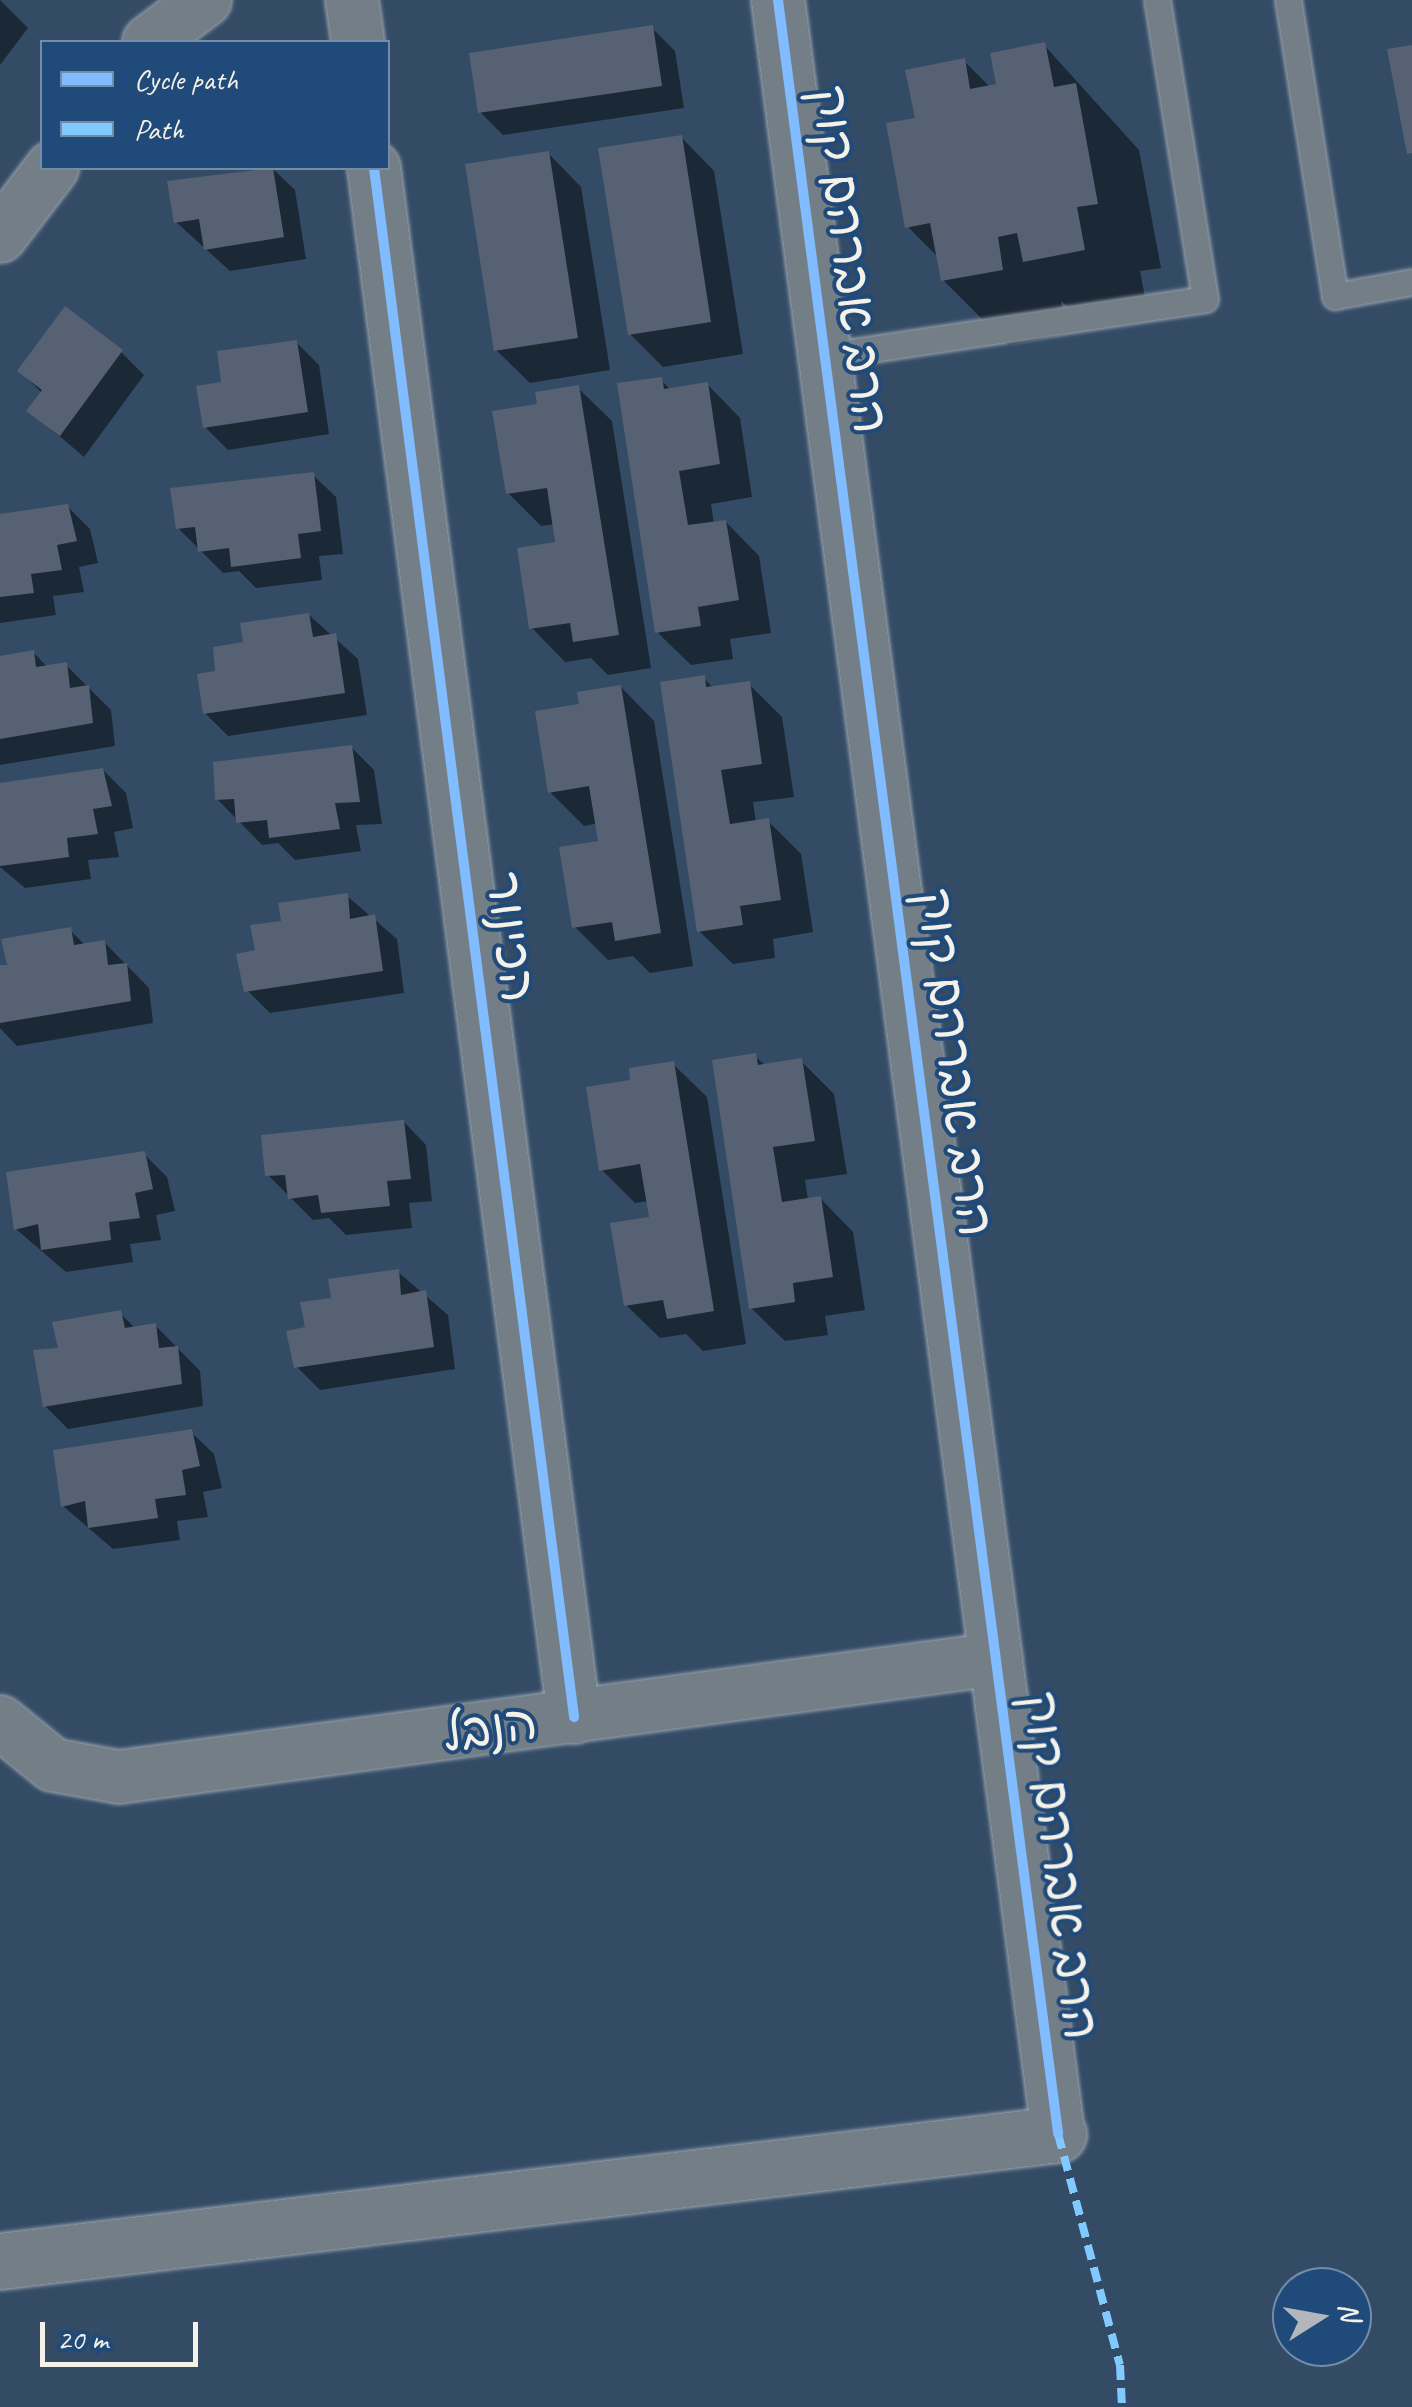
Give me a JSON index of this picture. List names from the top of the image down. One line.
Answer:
{"streets":{"street":["הרב אברהם קוק","הכינור","הנבל"]},"crossings":[["הרב אברהם קוק","הנבל"],["הכינור","הנבל"]],"legend":["Cycle path","Path"],"scale_bar":"20 m","north":"right"}
